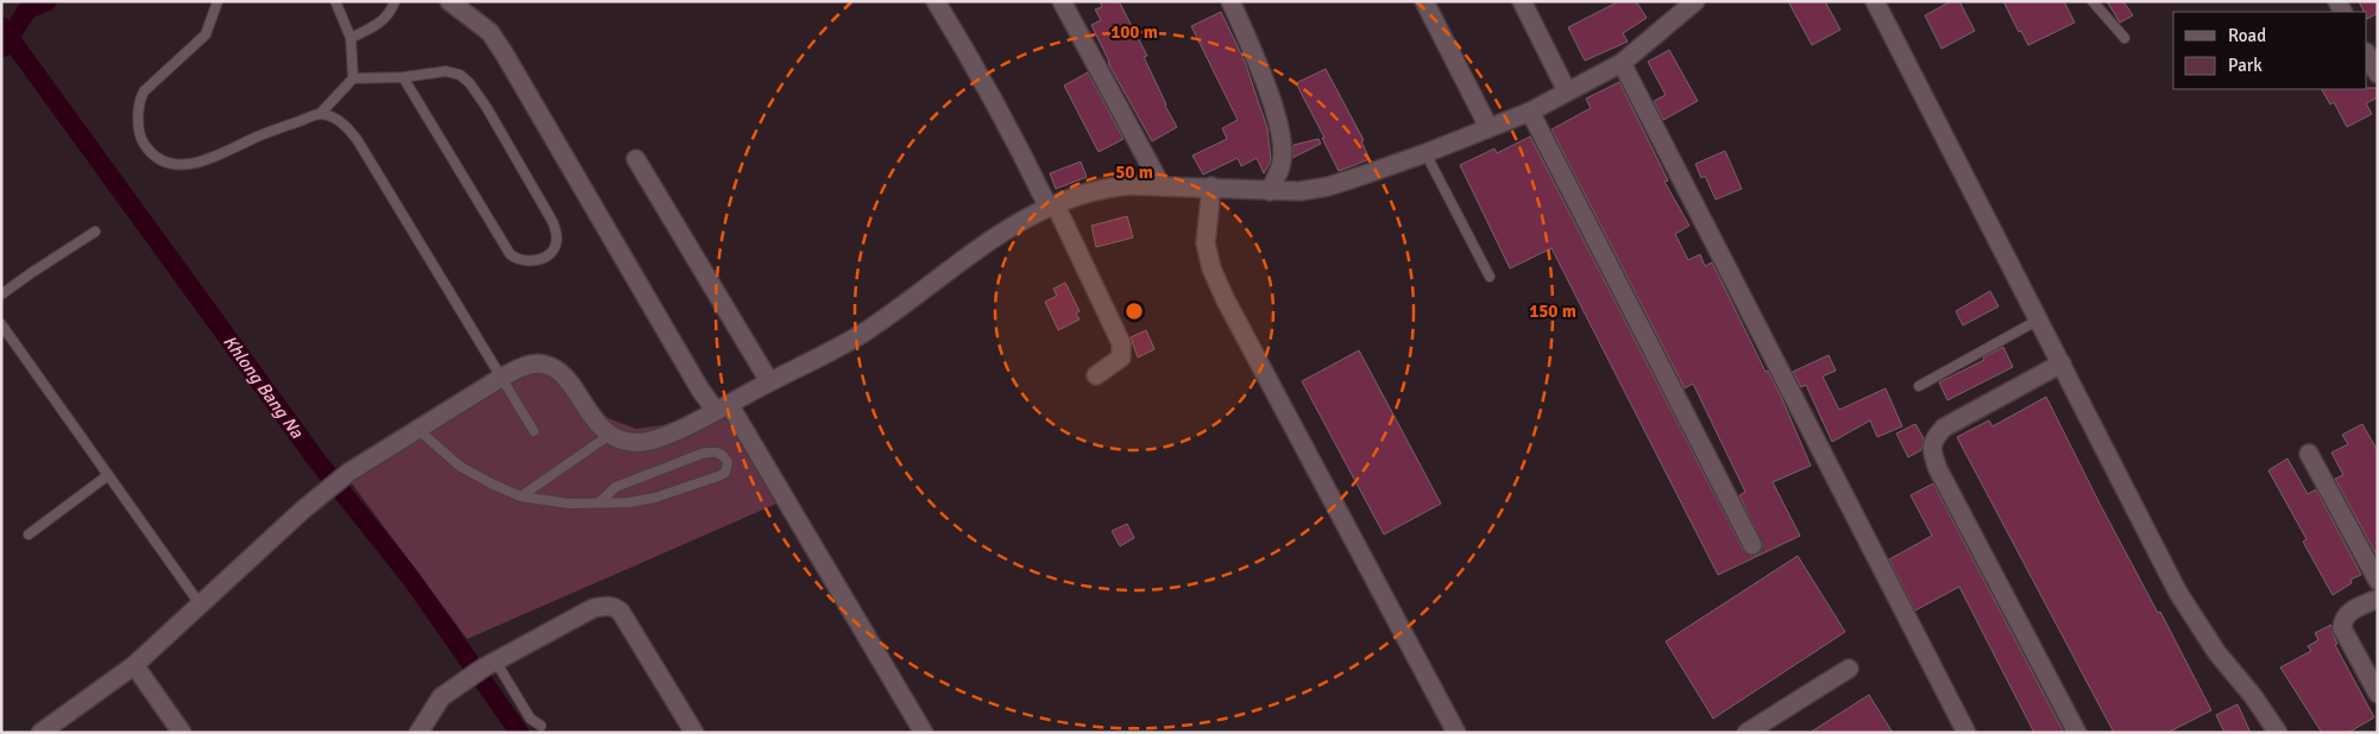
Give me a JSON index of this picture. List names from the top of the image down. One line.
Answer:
{"water":["Khlong Bang Na"],"legend":["Road","Park"],"rings":["100 m","50 m","150 m"]}
